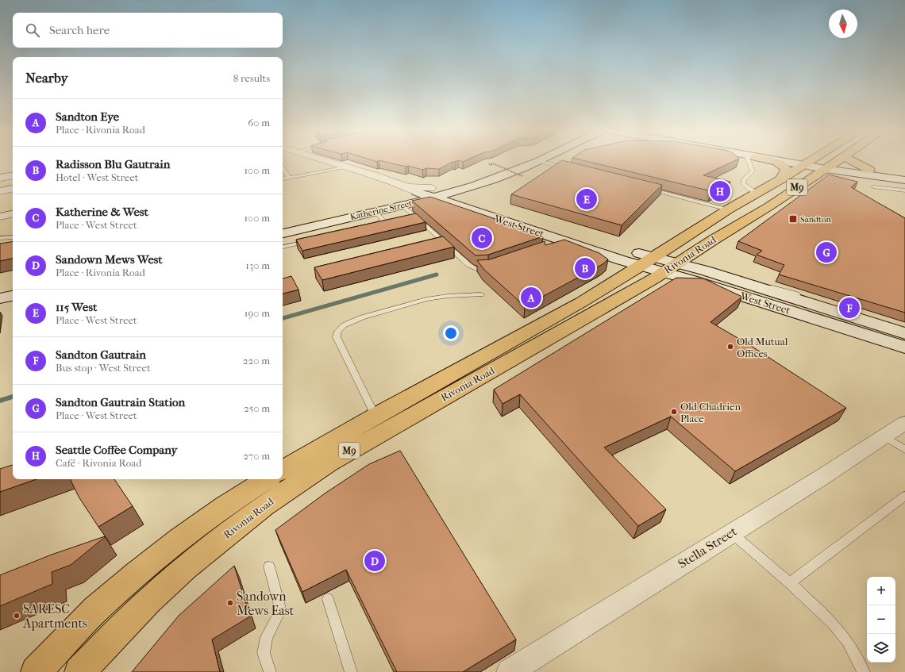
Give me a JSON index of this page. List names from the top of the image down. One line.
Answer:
{"streets":{"main road":["M9","Rivonia Road"],"street":["Katherine Street","West Street","Stella Street"]},"crossings":[["Katherine Street","West Street"],["West Street","Rivonia Road"]],"places":{"transit":["Sandton"],"other":["Old Mutual Offices","Old Chadrien Place","Sandown Mews East","SARESC Apartments"]},"north":"bottom","page":{"search":"Search here","heading":["Nearby","8 results"],"list":[{"mark":"A","name":"Sandton Eye","note":"Place · Rivonia Road","value":"60 m"},{"mark":"B","name":"Radisson Blu Gautrain","note":"Hotel · West Street","value":"100 m"},{"mark":"C","name":"Katherine & West","note":"Place · West Street","value":"100 m"},{"mark":"D","name":"Sandown Mews West","note":"Place · Rivonia Road","value":"130 m"},{"mark":"E","name":"115 West","note":"Place · West Street","value":"190 m"},{"mark":"F","name":"Sandton Gautrain","note":"Bus stop · West Street","value":"220 m"},{"mark":"G","name":"Sandton Gautrain Station","note":"Place · West Street","value":"250 m"},{"mark":"H","name":"Seattle Coffee Company","note":"Café · Rivonia Road","value":"270 m"}],"pins":["H","E","C","G","B","A","F","D"],"map_buttons":["+","−"]}}
